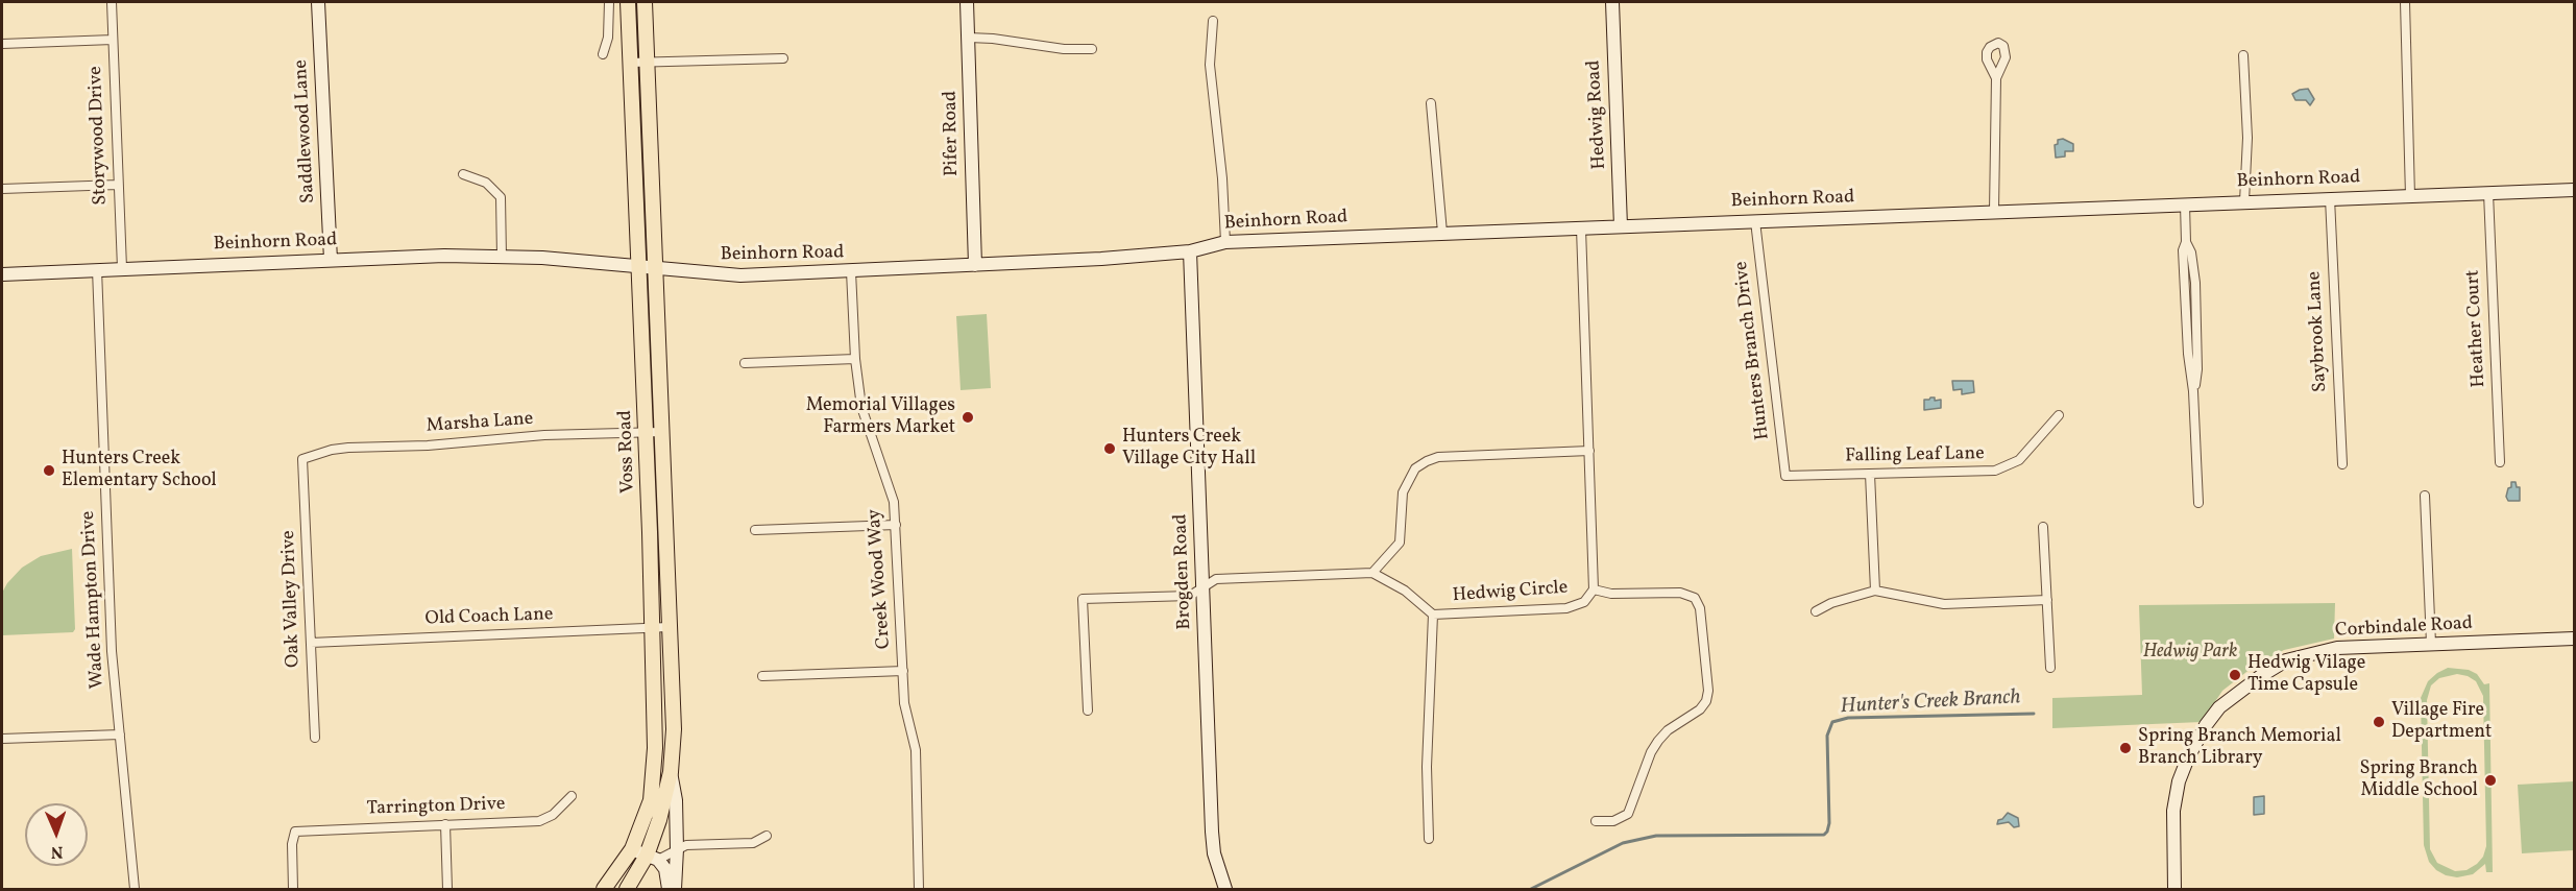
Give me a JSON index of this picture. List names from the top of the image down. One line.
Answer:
{"streets":{"main road":["Voss Road"],"street":["Hedwig Road","Saddlewood Lane","Pifer Road","Storywood Drive","Beinhorn Road","Heather Court","Saybrook Lane","Hunters Branch Drive","Marsha Lane","Falling Leaf Lane","Brogden Road","Creek Wood Way","Hedwig Circle","Oak Valley Drive","Wade Hampton Drive","Old Coach Lane","Corbindale Road","Tarrington Drive"]},"crossings":[["Hedwig Road","Beinhorn Road"],["Saddlewood Lane","Beinhorn Road"],["Pifer Road","Beinhorn Road"],["Storywood Drive","Beinhorn Road"],["Beinhorn Road","Heather Court"],["Beinhorn Road","Saybrook Lane"],["Beinhorn Road","Hunters Branch Drive"],["Beinhorn Road","Voss Road"],["Beinhorn Road","Brogden Road"],["Beinhorn Road","Creek Wood Way"],["Beinhorn Road","Hedwig Circle"],["Beinhorn Road","Wade Hampton Drive"],["Hunters Branch Drive","Falling Leaf Lane"],["Marsha Lane","Voss Road"],["Marsha Lane","Oak Valley Drive"],["Voss Road","Old Coach Lane"],["Oak Valley Drive","Old Coach Lane"]],"water":["Hunter's Creek Branch"],"parks":["Hedwig Park"],"places":["Memorial Villages Farmers Market","Hunters Creek Village City Hall","Hunters Creek Elementary School","Hedwig Vilage Time Capsule","Village Fire Department","Spring Branch Memorial Branch Library","Spring Branch Middle School"],"north":"bottom"}
